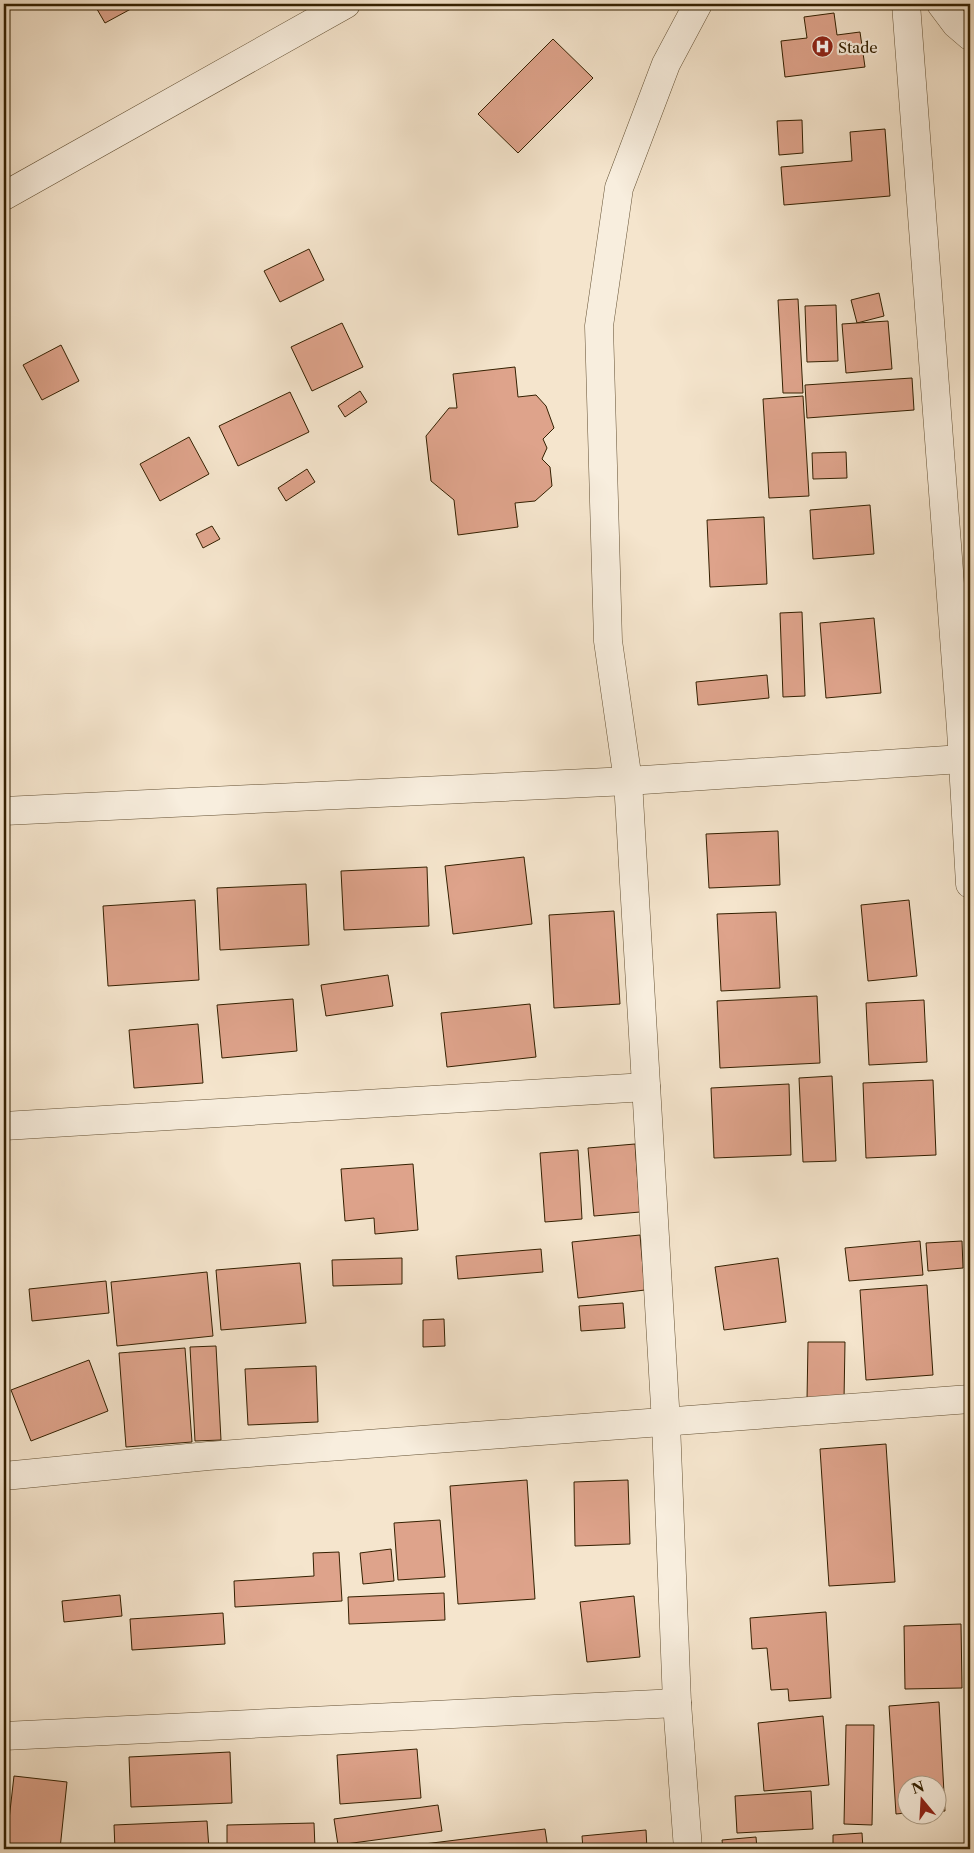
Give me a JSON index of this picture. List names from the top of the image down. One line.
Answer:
{"places":{"hospital":["Stade"]},"north":"top"}
